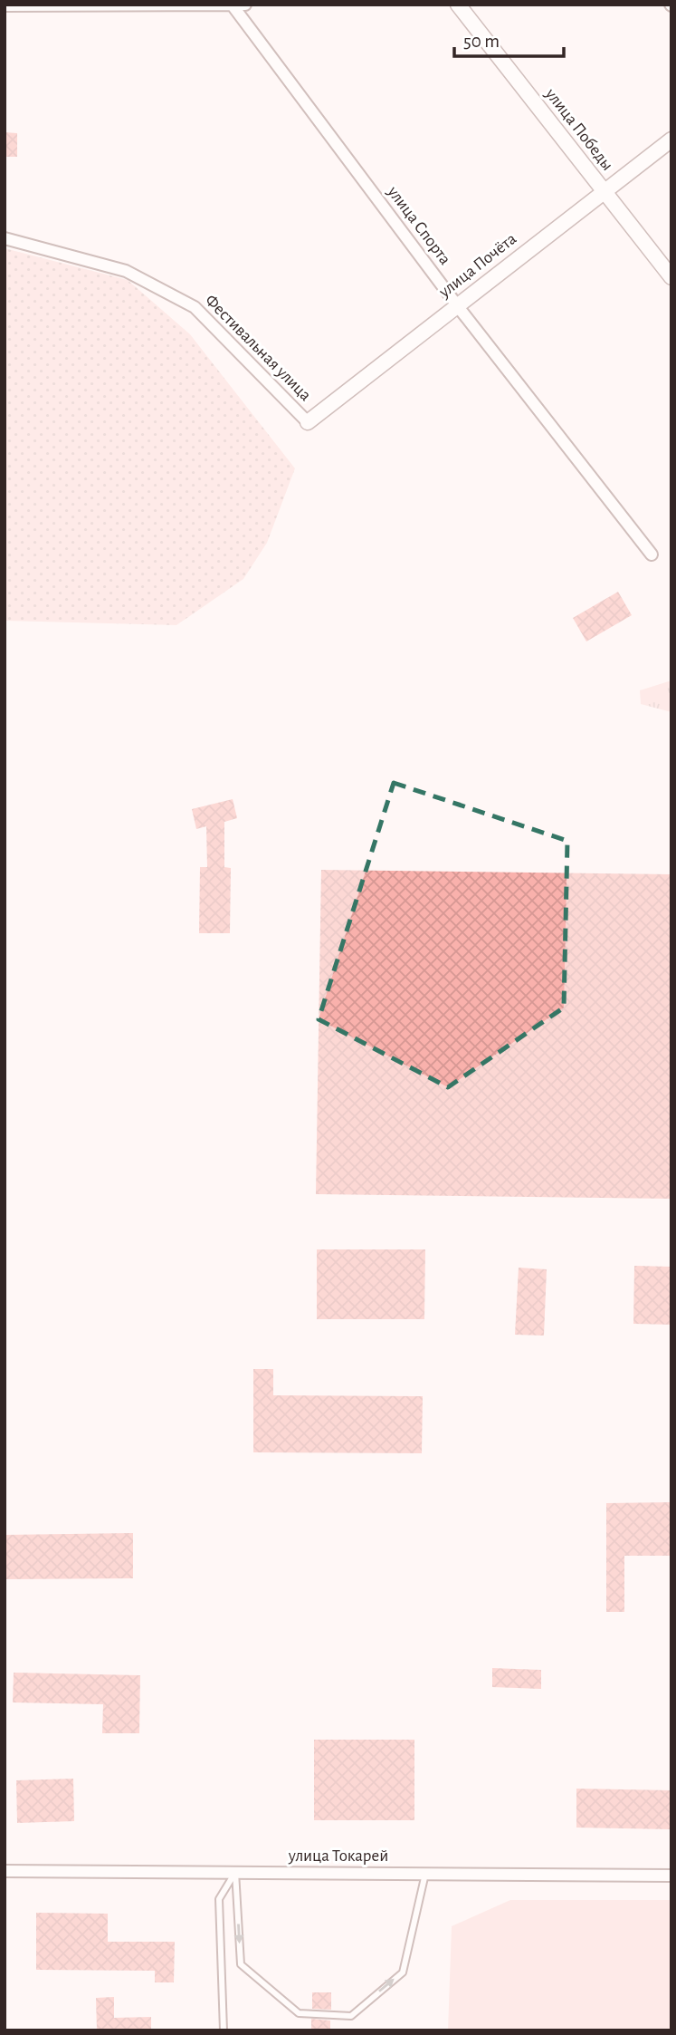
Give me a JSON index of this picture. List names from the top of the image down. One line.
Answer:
{"streets":{"street":["улица Победы","улица Спорта","улица Почёта","Фестивальная улица","улица Токарей"]},"crossings":[["улица Победы","улица Почёта"],["улица Спорта","улица Почёта"],["улица Почёта","Фестивальная улица"]],"scale_bar":"50 m"}
